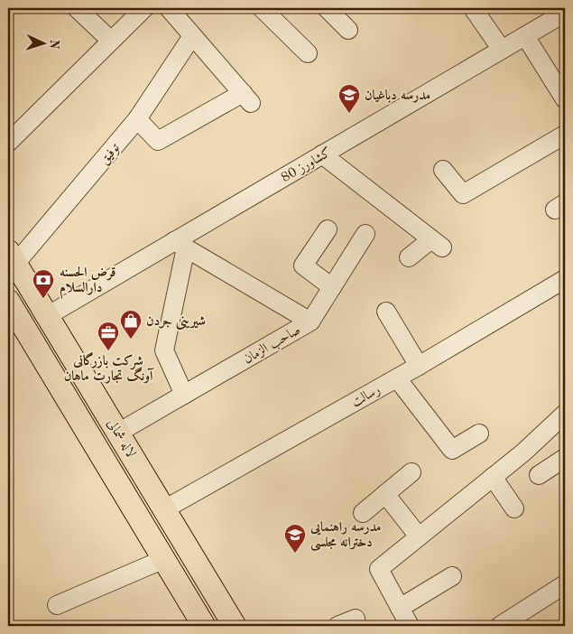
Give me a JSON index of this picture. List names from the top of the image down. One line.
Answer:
{"streets":{"main road":["لاله شمالی"],"street":["توفیق","کشاورز 80","صاحب الزمان","رسالت"]},"crossings":[["توفیق","لاله شمالی"],["کشاورز 80","صاحب الزمان"],["کشاورز 80","لاله شمالی"],["صاحب الزمان","لاله شمالی"],["رسالت","لاله شمالی"]],"places":{"school or university":["مدرسه دباغیان","مدرسه راهنمایی دخترانه مجلسی"],"bank":["قرض الحسنه دارالسلام"],"shop":["شیرینی جردن"],"office":["شرکت بازرگانی آونگ تجارت ماهان"]},"north":"right"}
